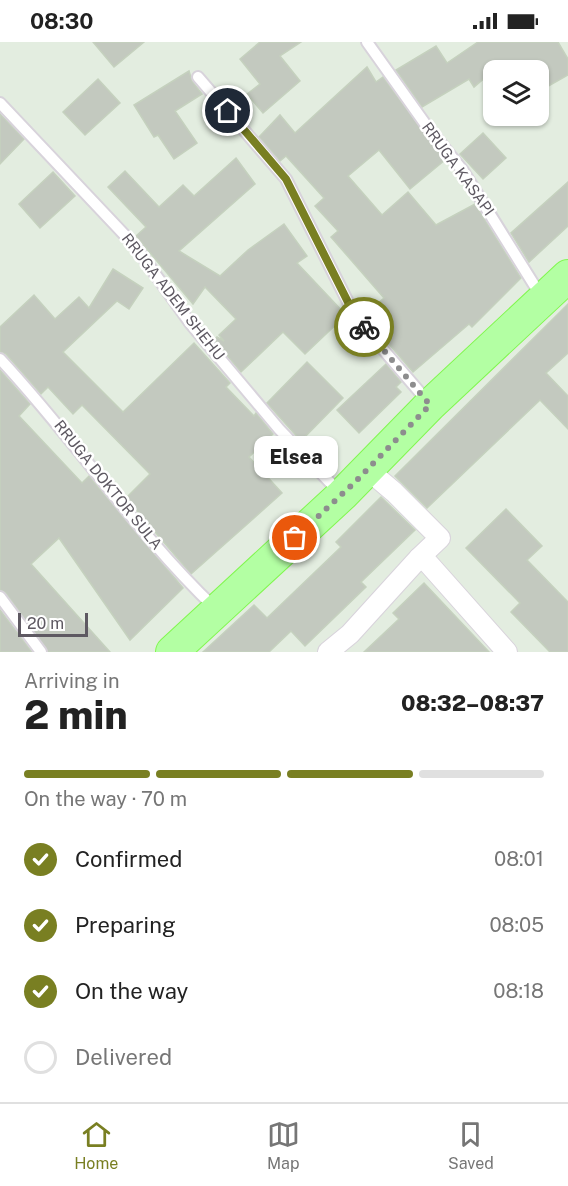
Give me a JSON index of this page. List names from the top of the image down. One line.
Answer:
{"streets":{"lane":["RRUGA KASAPI","RRUGA ADEM SHEHU","RRUGA DOKTOR SULA"]},"places":["Elsea"],"scale_bar":"20 m","page":{"status":"08:30","bubble":"Elsea","scale":"20 m","heading":["2 min","Arriving in","08:32–08:37"],"bar":"On the way · 70 m","list":[["Confirmed","08:01"],["Preparing","08:05"],["On the way","08:18"],"Delivered"],"tabs":["Home","Map","Saved"]}}
